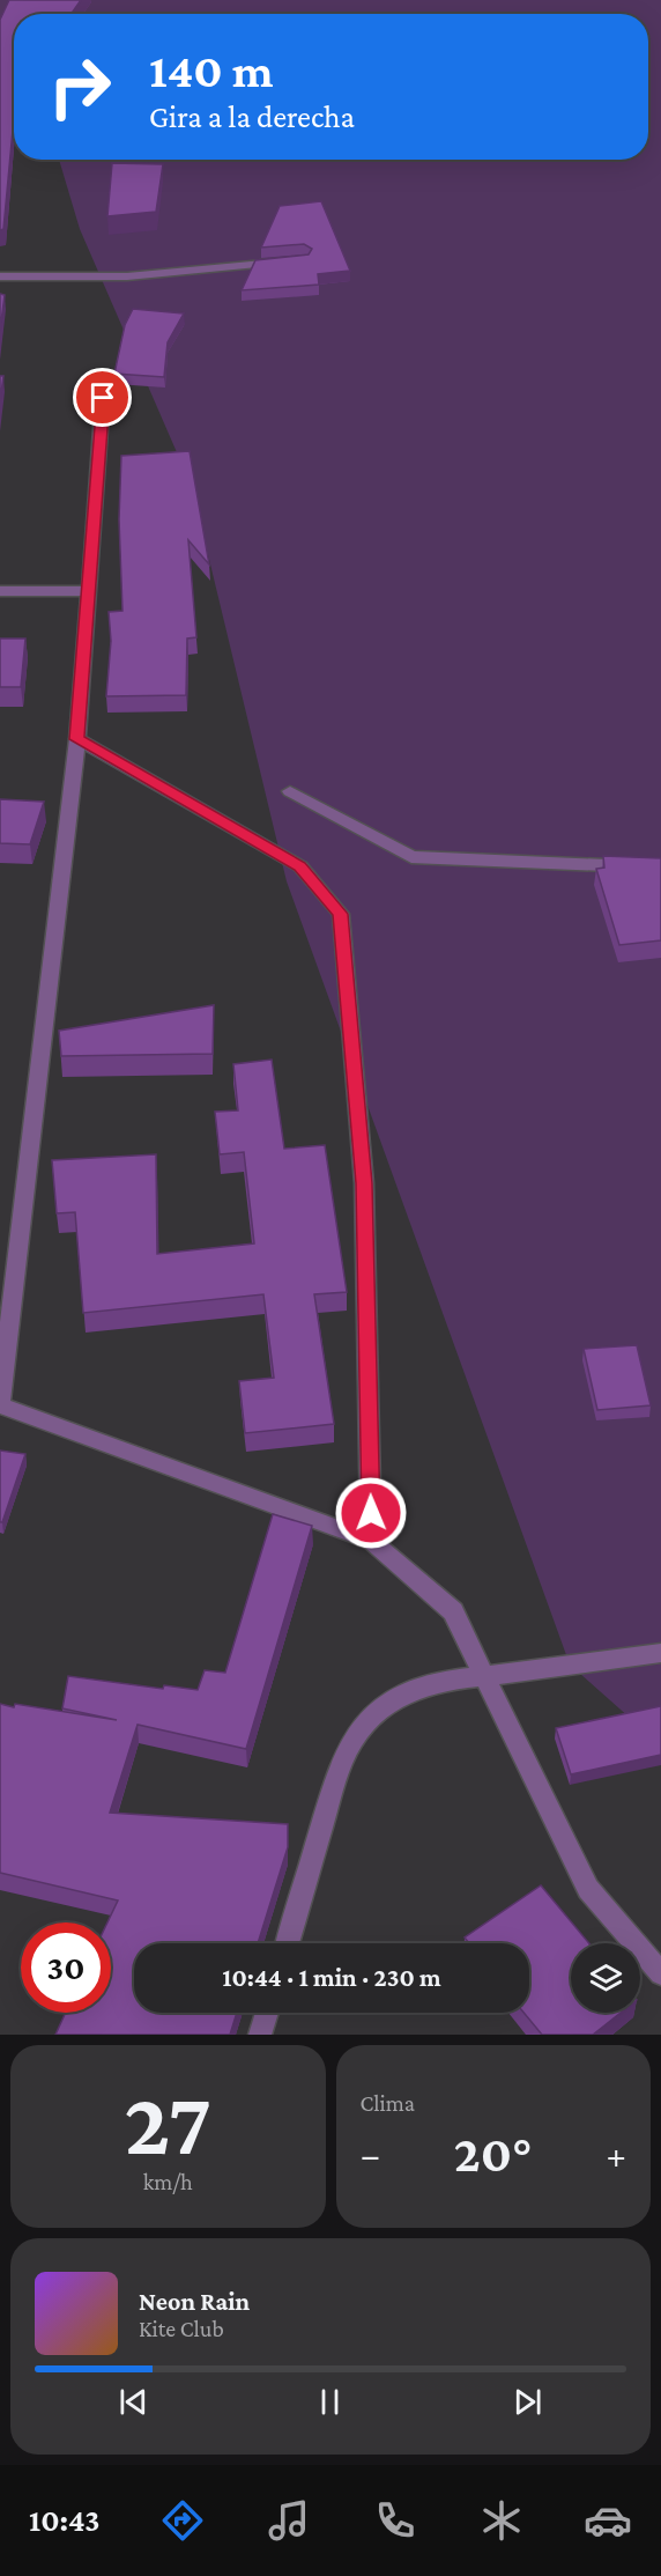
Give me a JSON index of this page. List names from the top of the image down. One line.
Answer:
{"page":{"turn":["140 m","Gira a la derecha"],"limit":"30","trip":"10:44 · 1 min · 230 m","tile":[["27","km/h"],"Clima"],"heat":["−","20°","+"],"song":["Neon Rain","Kite Club"],"tabs":"10:43"}}
